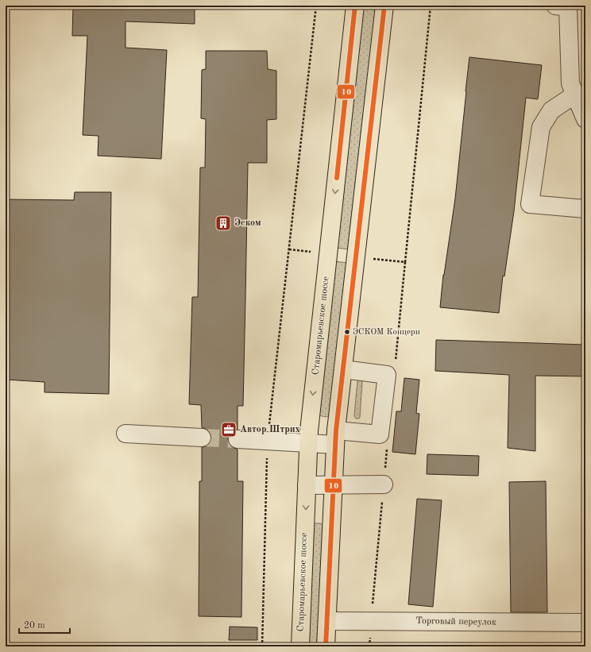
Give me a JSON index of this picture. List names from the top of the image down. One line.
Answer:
{"streets":{"main road":["Старомарьевское шоссе"],"street":["Торговый переулок"]},"places":{"building":["Эском"],"other":["ЭСКОМ Концерн"],"office":["Автор Штрих"]},"lines":["transit line 10"],"scale_bar":"20 m"}
